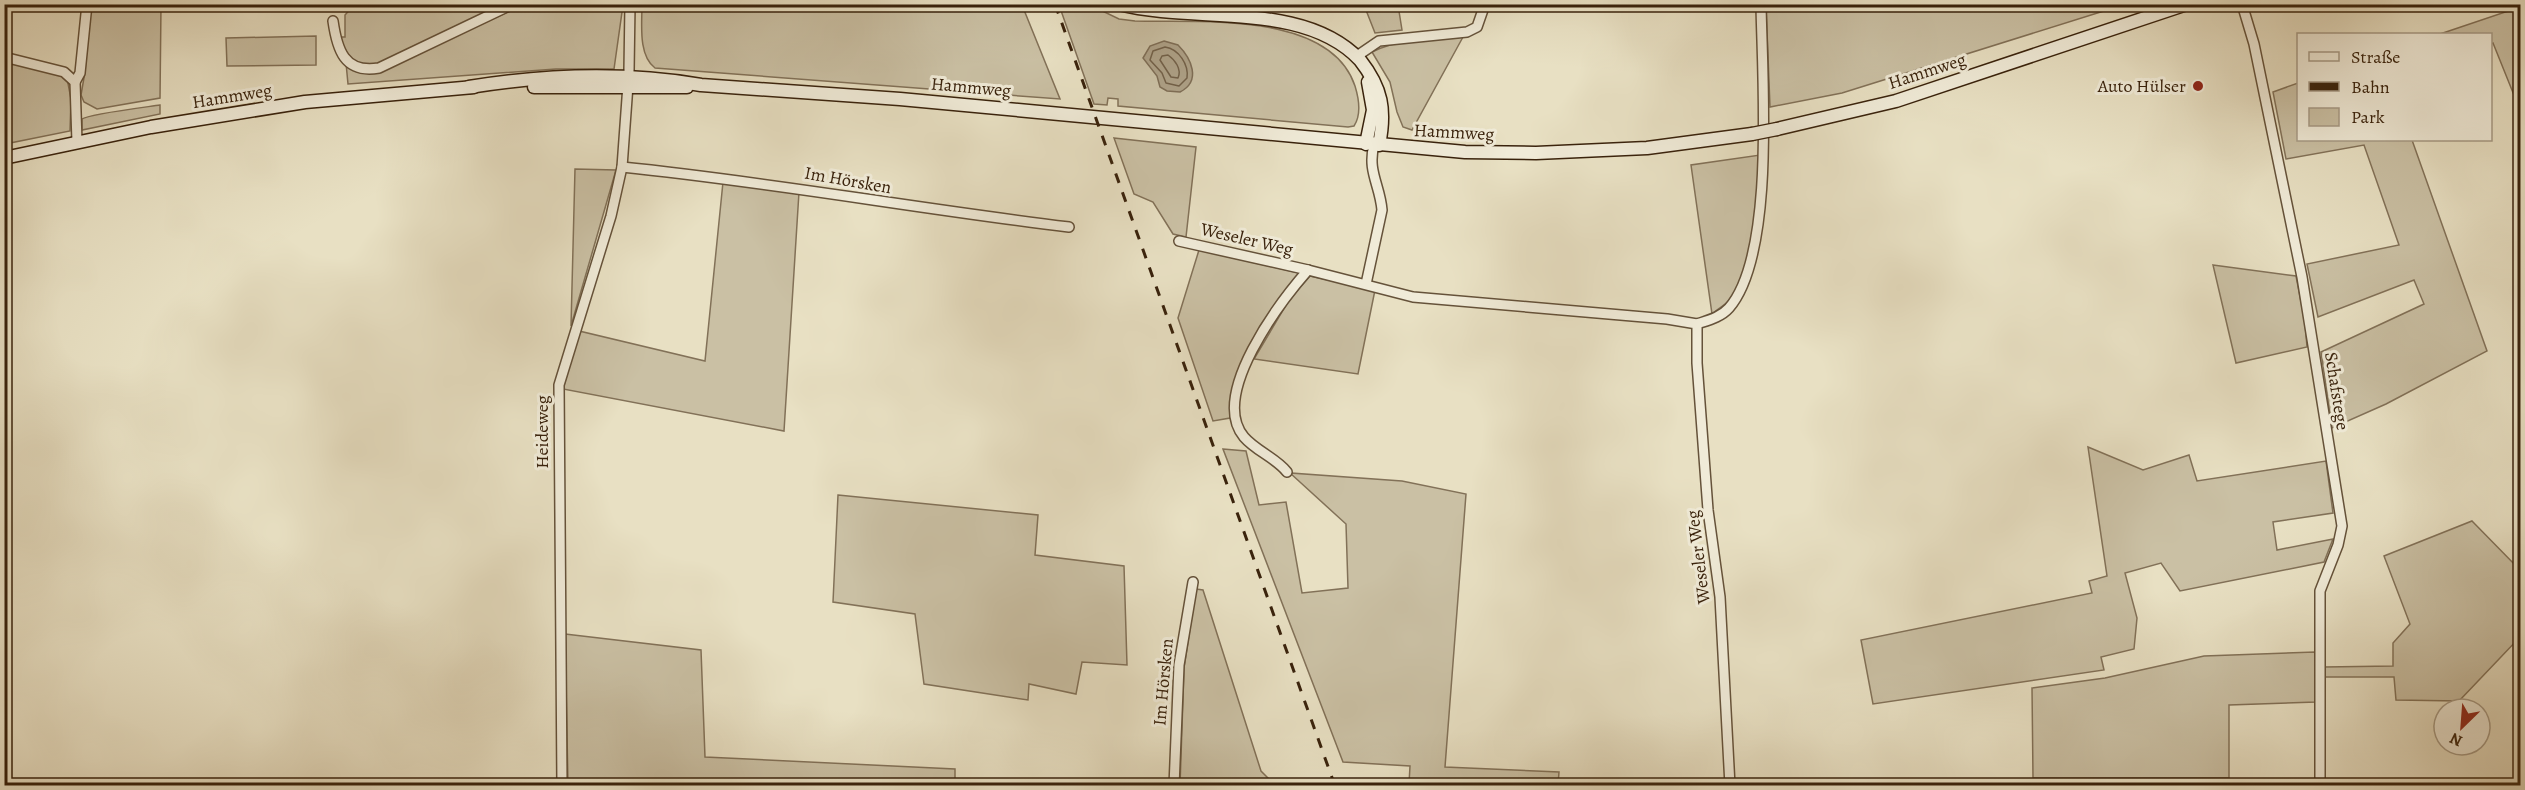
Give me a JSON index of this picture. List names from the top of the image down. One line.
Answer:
{"streets":{"main road":["Hammweg"],"street":["Im Hörsken","Weseler Weg","Schafstege","Heideweg"]},"crossings":[["Hammweg","Heideweg"],["Im Hörsken","Heideweg"]],"places":["Auto Hülser"],"legend":["Straße","Bahn","Park"],"north":"bottom left"}
